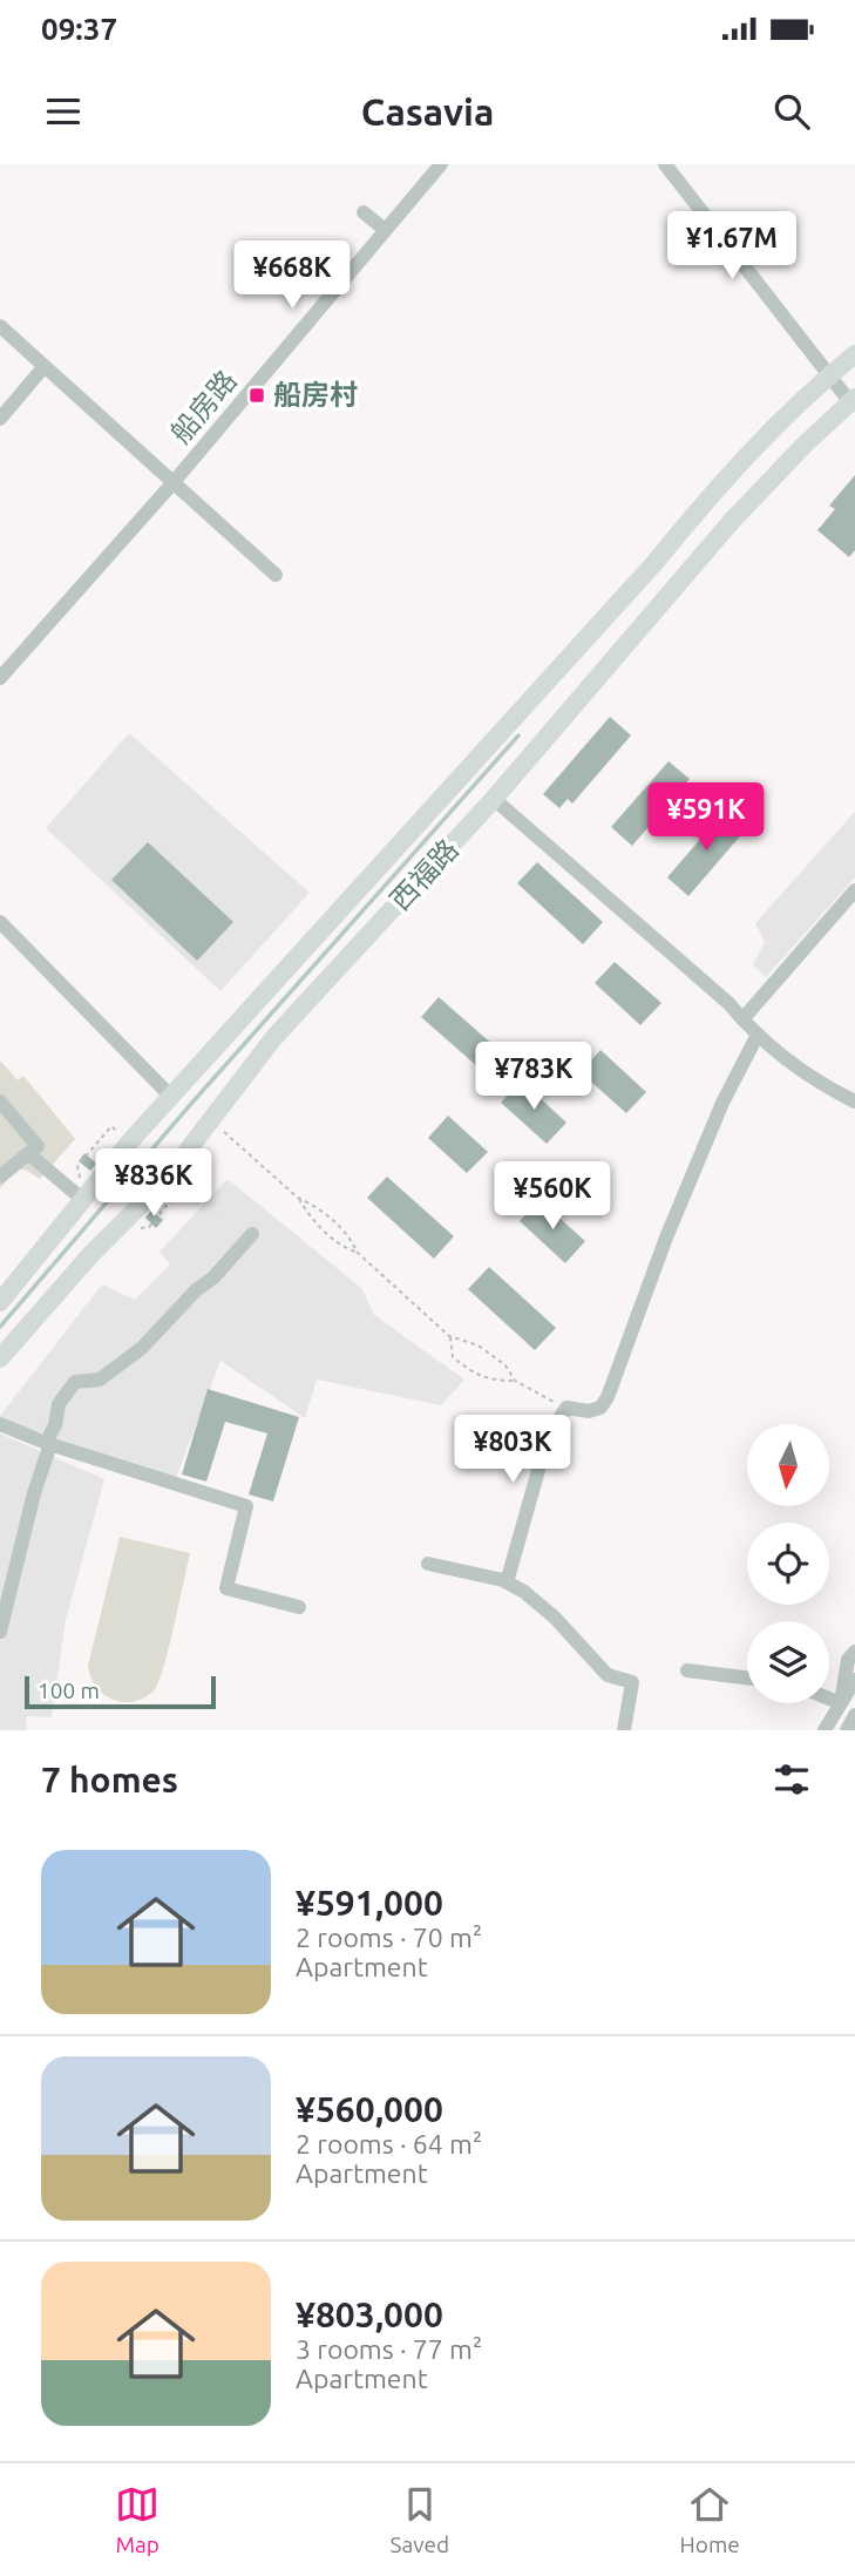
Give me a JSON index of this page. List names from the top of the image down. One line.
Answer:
{"streets":{"main road":["西福路"],"street":["船房路"]},"places":{"transit":["船房村"]},"scale_bar":"100 m","north":"bottom","page":{"status":"09:37","header":"Casavia","price":["¥1.67M","¥668K","¥591K","¥783K","¥836K","¥560K","¥803K"],"scale":"100 m","heading":"7 homes","list":[{"name":"¥591,000","note":"2 rooms · 70 m² · Apartment"},{"name":"¥560,000","note":"2 rooms · 64 m² · Apartment"},{"name":"¥803,000","note":"3 rooms · 77 m² · Apartment"}],"tabs":["Map","Saved","Home"]}}
